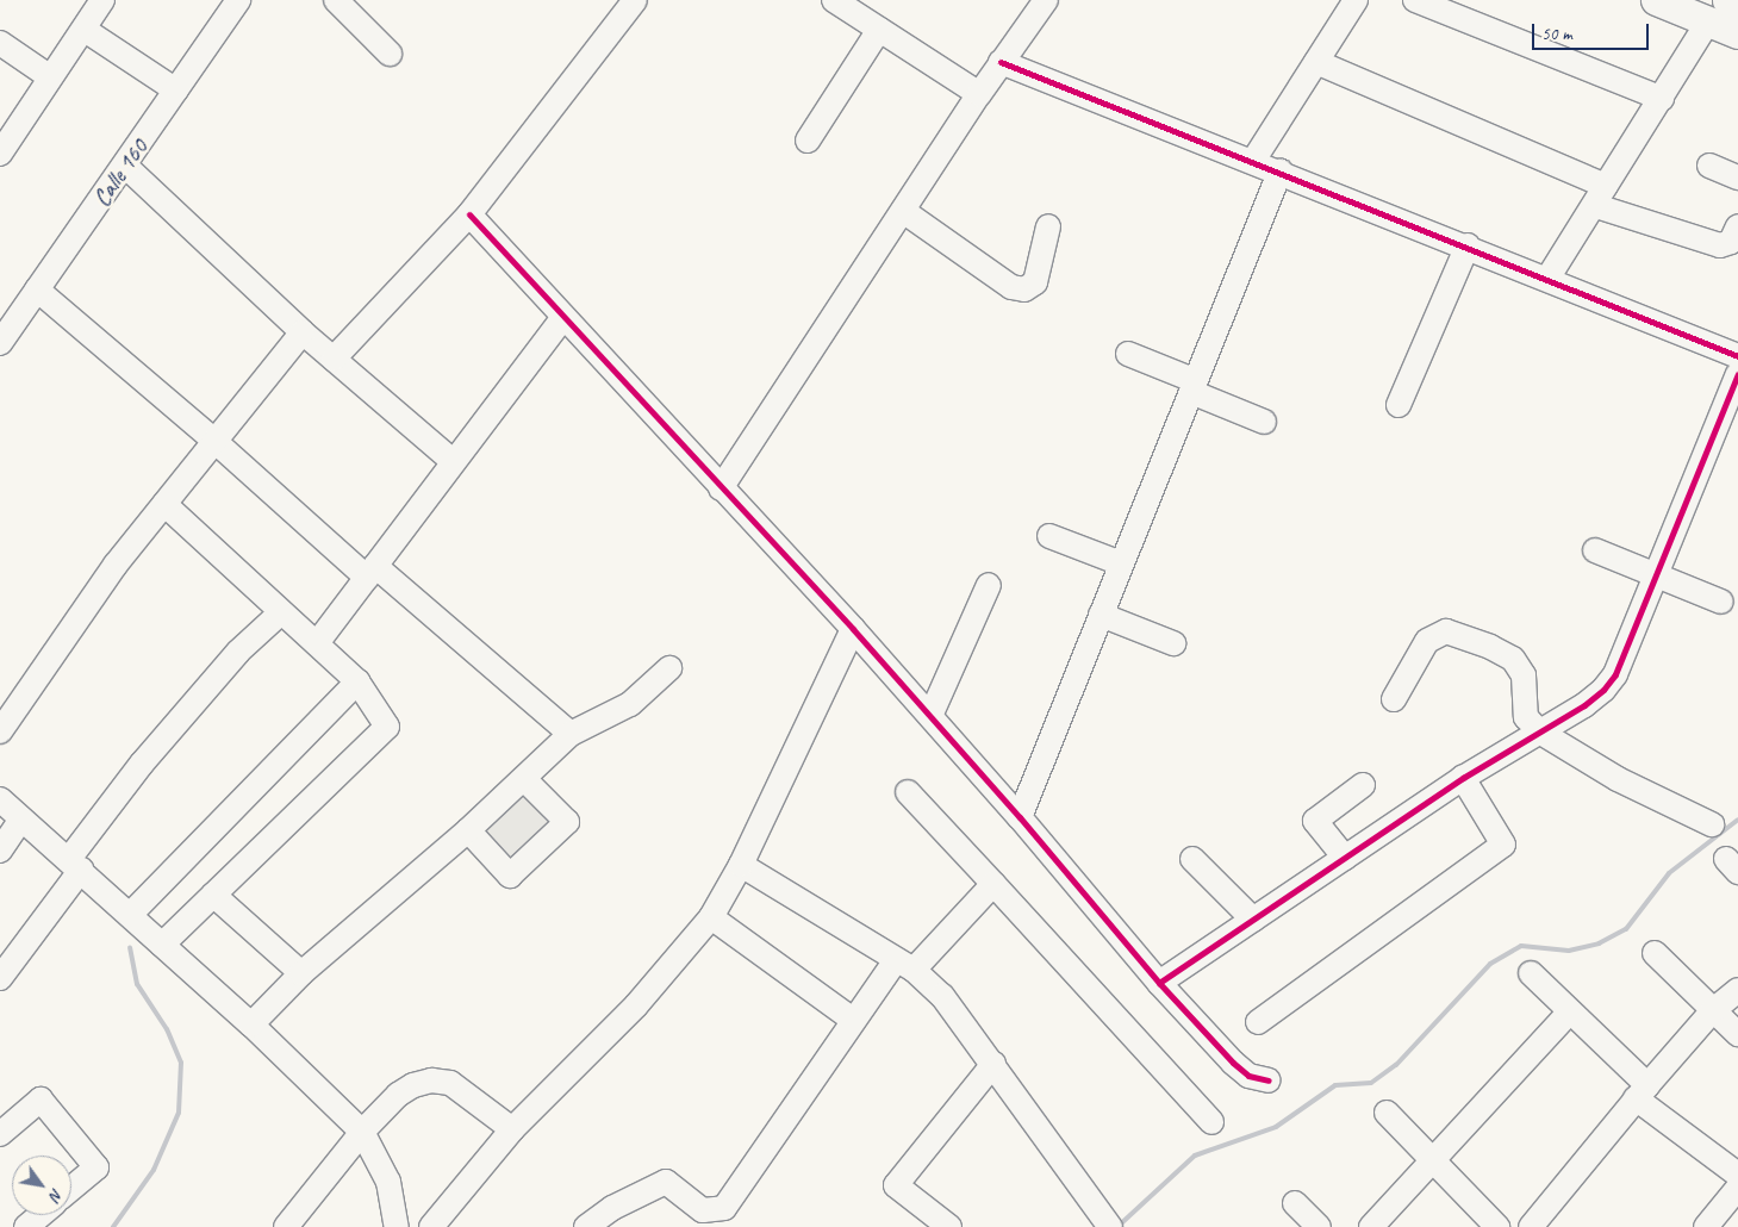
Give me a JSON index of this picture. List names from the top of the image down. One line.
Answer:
{"streets":{"street":["Calle 160"]},"scale_bar":"50 m","north":"bottom right"}
